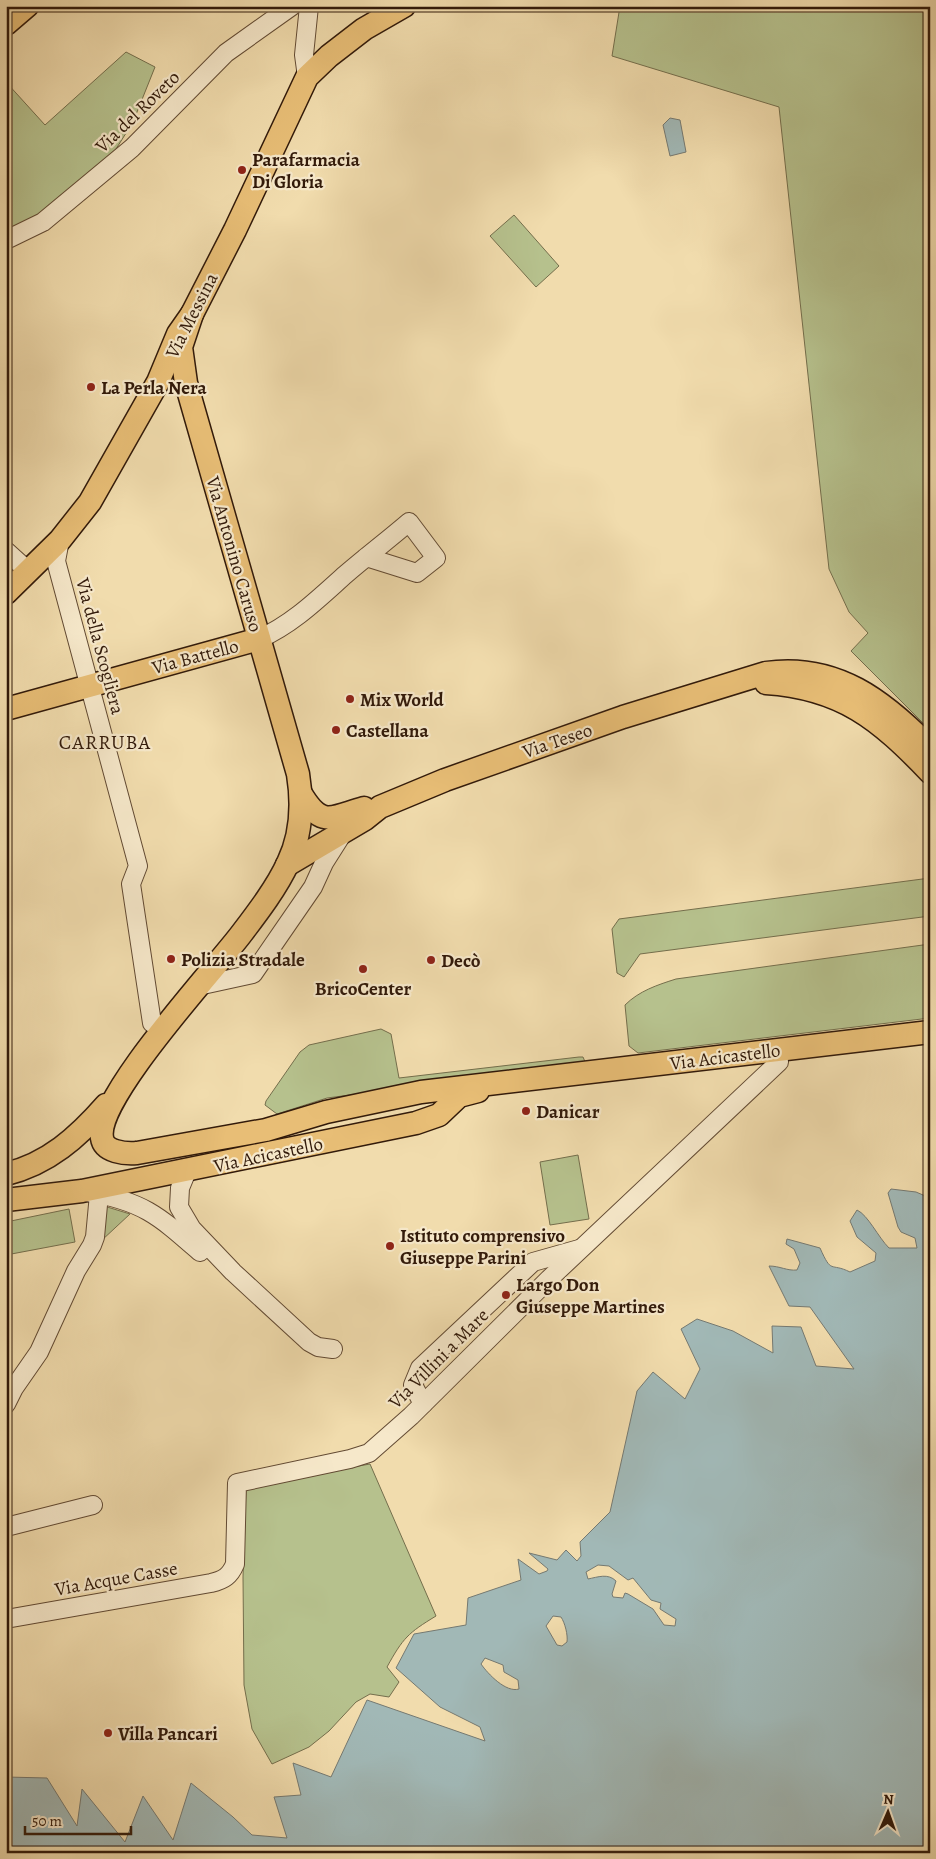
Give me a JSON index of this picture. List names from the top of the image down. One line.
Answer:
{"streets":{"main road":["Via Messina","Via Antonino Caruso","Via Battello","Via Teseo","Via Acicastello"],"street":["Via del Roveto","Via della Scogliera","Via Villini a Mare","Via Acque Casse"]},"crossings":[["Via Messina","Via Antonino Caruso"],["Via Messina","Via della Scogliera"],["Via Antonino Caruso","Via Battello"],["Via della Scogliera","Via Battello"],["Via Acicastello","Via Villini a Mare"],["Via Villini a Mare","Via Acque Casse"]],"districts":["CARRUBA"],"places":["Parafarmacia Di Gloria","La Perla Nera","Mix World","Castellana","Polizia Stradale","Decò","BricoCenter","Danicar","Istituto comprensivo Giuseppe Parini","Largo Don Giuseppe Martines","Villa Pancari"],"scale_bar":"50 m","north":"top"}
